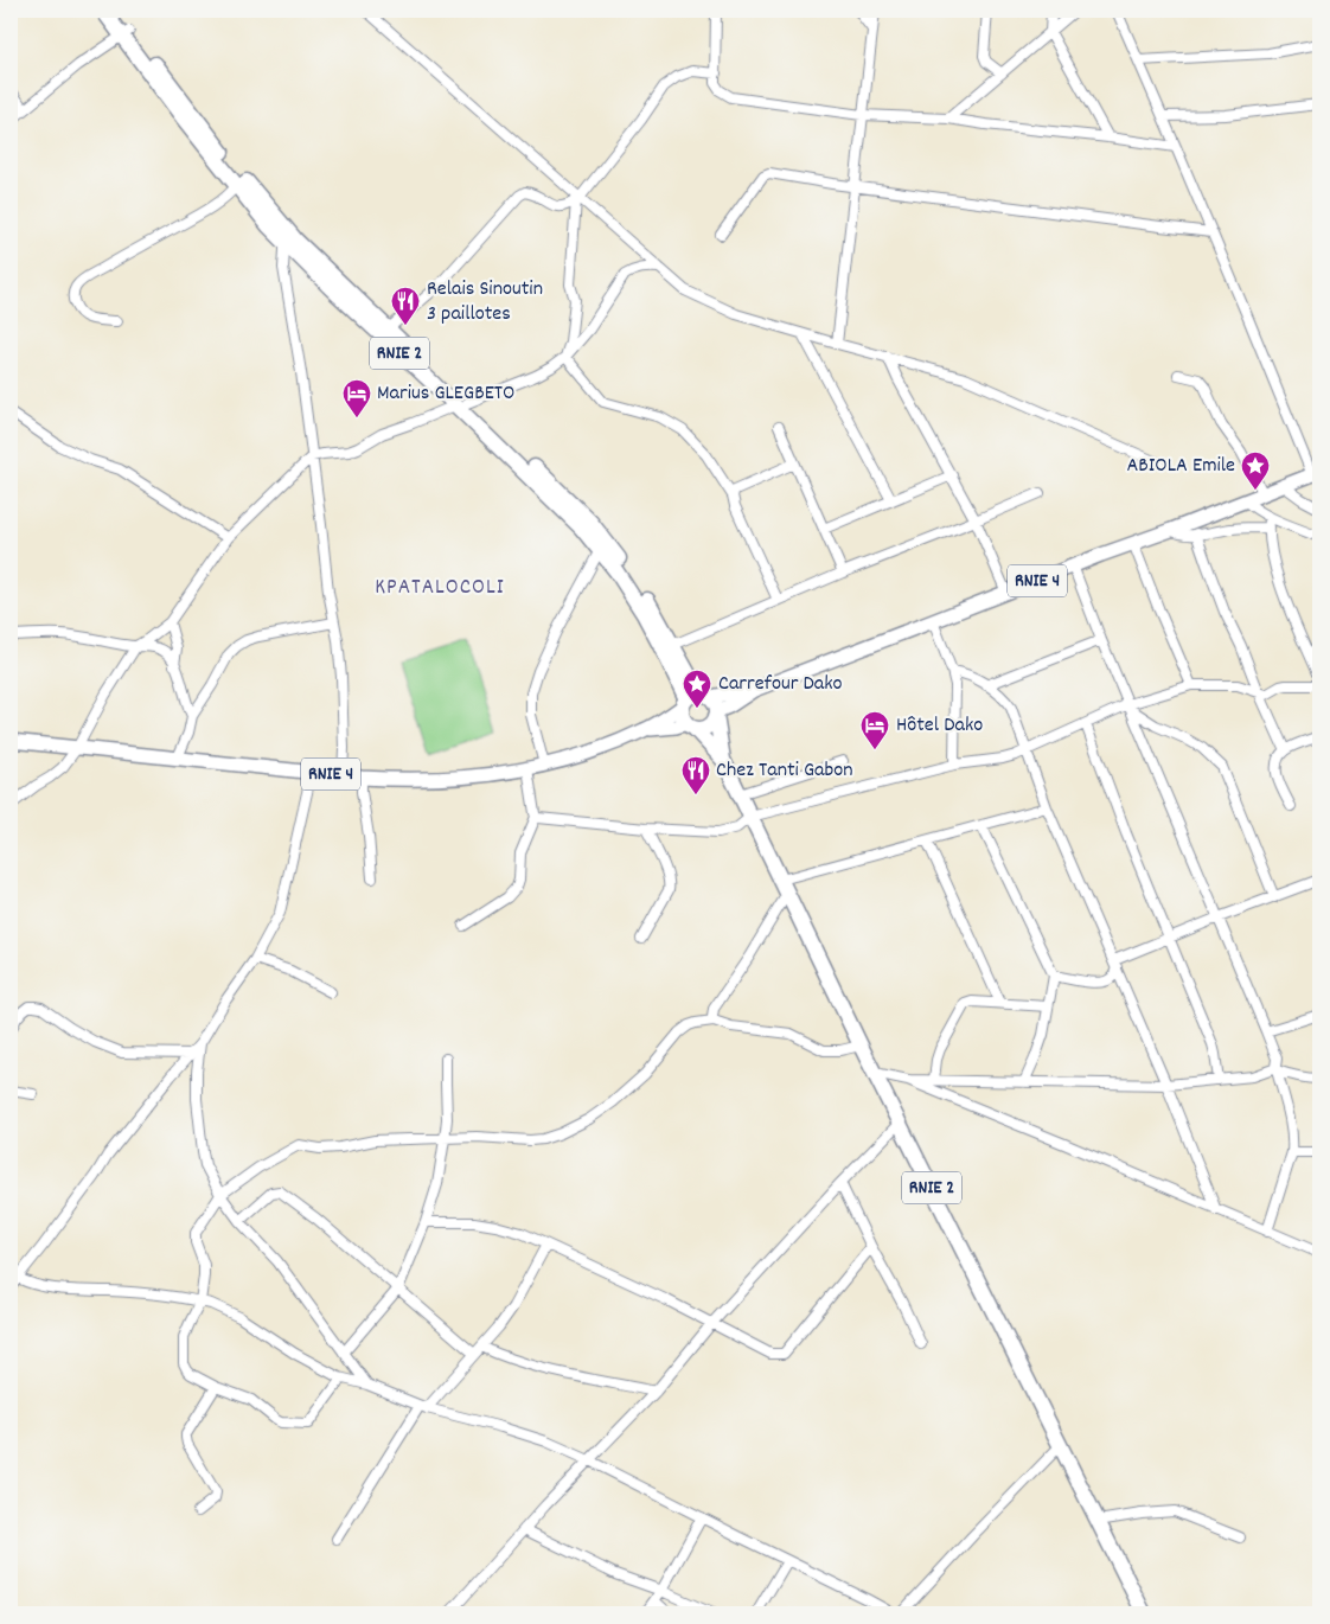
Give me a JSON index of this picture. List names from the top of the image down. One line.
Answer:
{"streets":{"highway":["RNIE 2"],"main road":["RNIE 4"]},"crossings":[["RNIE 2","RNIE 4"]],"districts":["KPATALOCOLI"],"places":{"restaurant":["Relais Sinoutin 3 paillotes","Chez Tanti Gabon"],"hotel":["Marius GLEGBETO","Hôtel Dako"],"place":["ABIOLA Emile","Carrefour Dako"]}}
